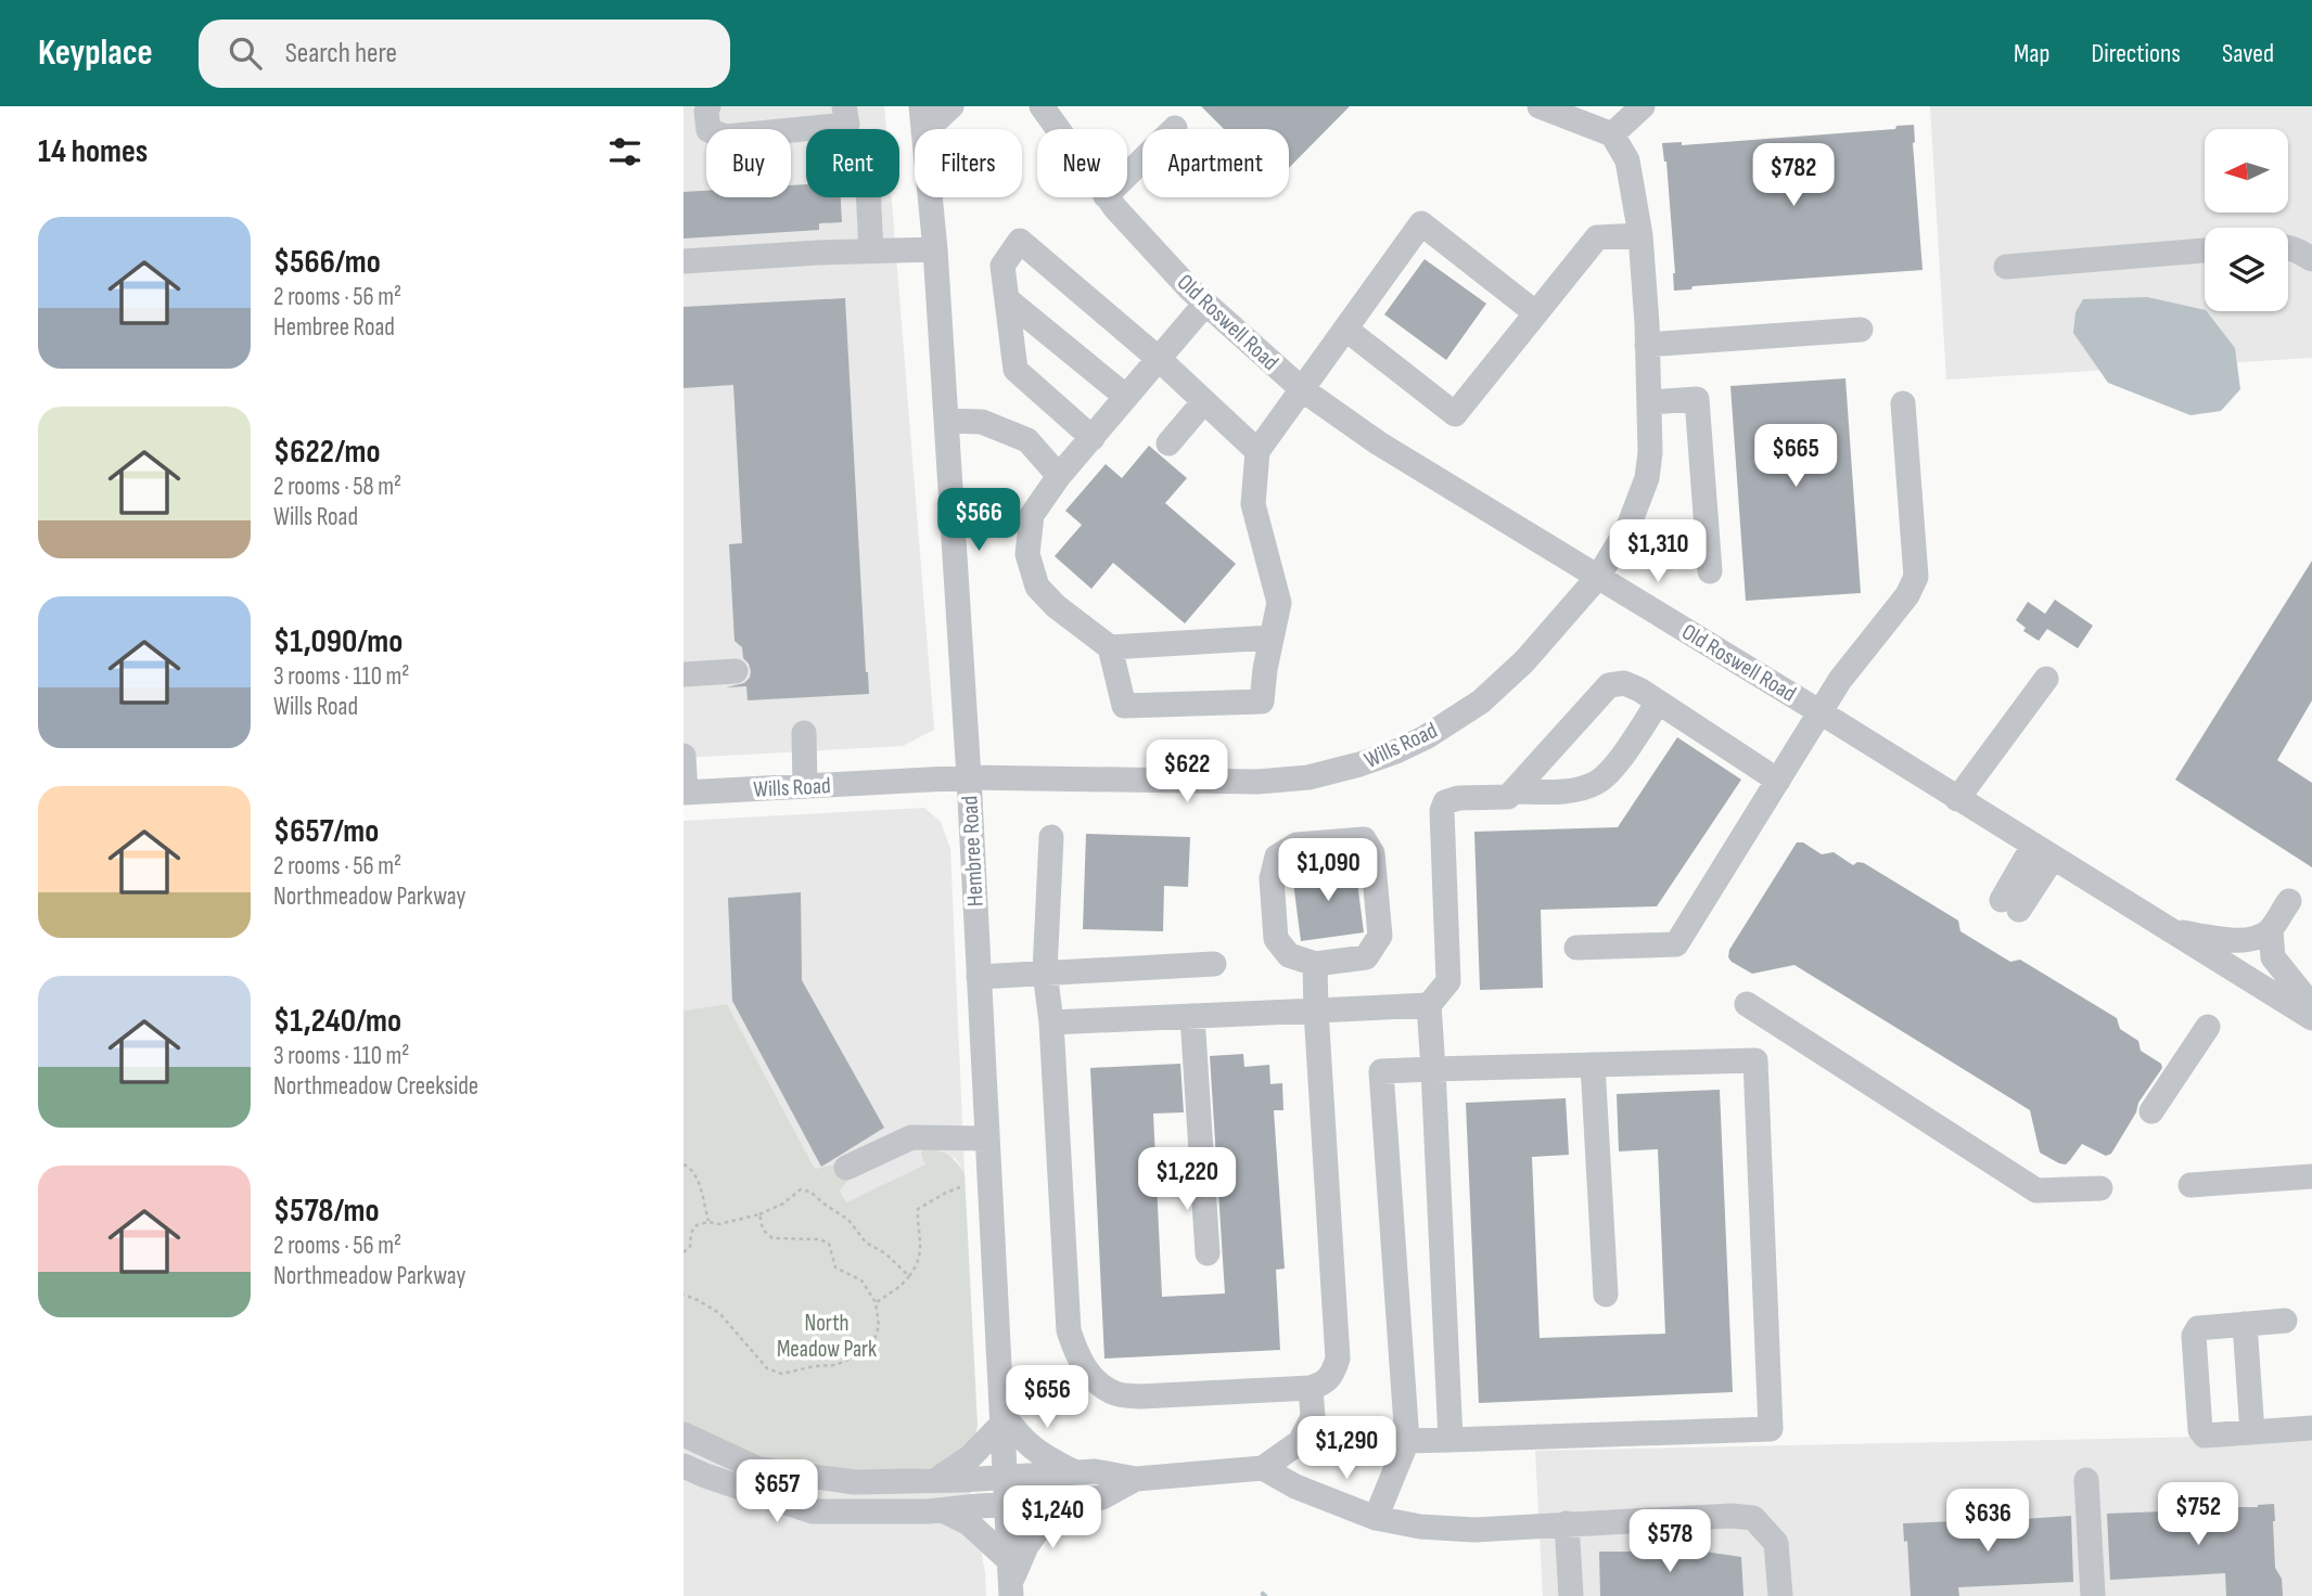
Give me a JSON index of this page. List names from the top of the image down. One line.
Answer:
{"streets":{"street":["Old Roswell Road","Wills Road","Hembree Road"]},"crossings":[["Old Roswell Road","Wills Road"],["Wills Road","Hembree Road"]],"parks":["North Meadow Park"],"north":"left","page":{"header":"Keyplace","search":"Search here","nav":["Map","Directions","Saved"],"heading":"14 homes","chip":["Buy","Rent","Filters","New","Apartment"],"price":["$782","$665","$566","$1,310","$622","$1,090","$1,220","$656","$1,290","$657","$752","$1,240","$636","$578"],"list":[{"name":"$566/mo","note":"2 rooms · 56 m² · Hembree Road"},{"name":"$622/mo","note":"2 rooms · 58 m² · Wills Road"},{"name":"$1,090/mo","note":"3 rooms · 110 m² · Wills Road"},{"name":"$657/mo","note":"2 rooms · 56 m² · Northmeadow Parkway"},{"name":"$1,240/mo","note":"3 rooms · 110 m² · Northmeadow Creekside"},{"name":"$578/mo","note":"2 rooms · 56 m² · Northmeadow Parkway"}]}}
